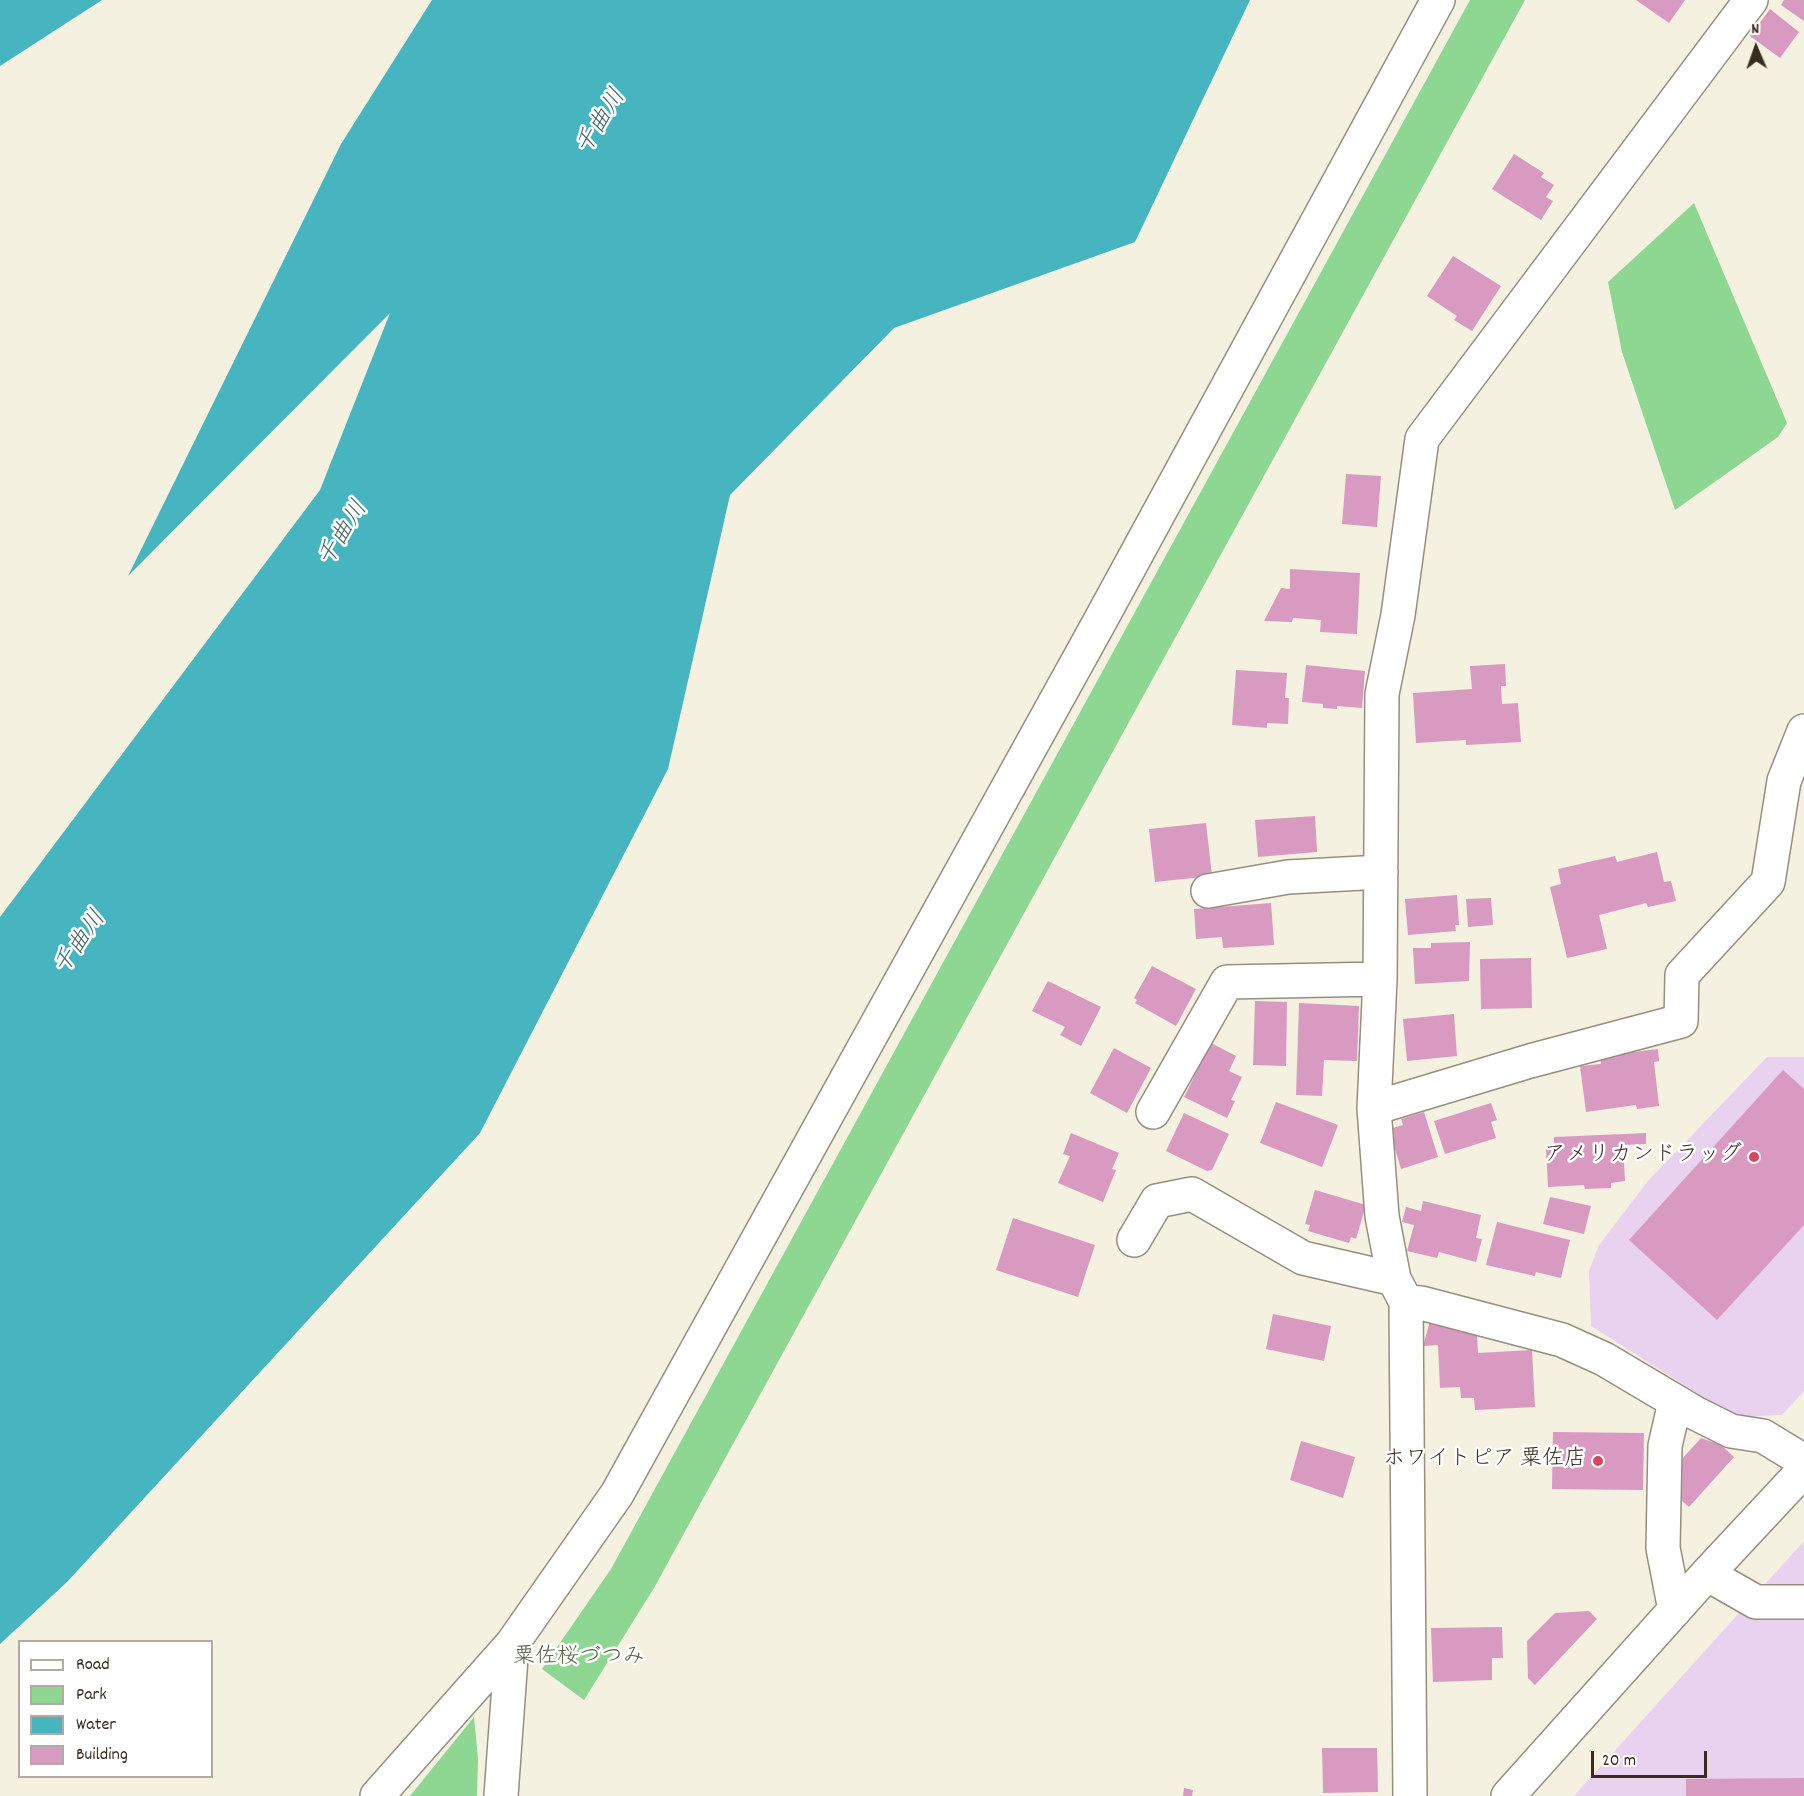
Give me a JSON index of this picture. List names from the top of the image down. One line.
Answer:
{"water":["千曲川"],"parks":["粟佐桜づつみ"],"places":["アメリカンドラッグ","ホワイトピア 粟佐店"],"legend":["Road","Park","Water","Building"],"scale_bar":"20 m","north":"top"}
